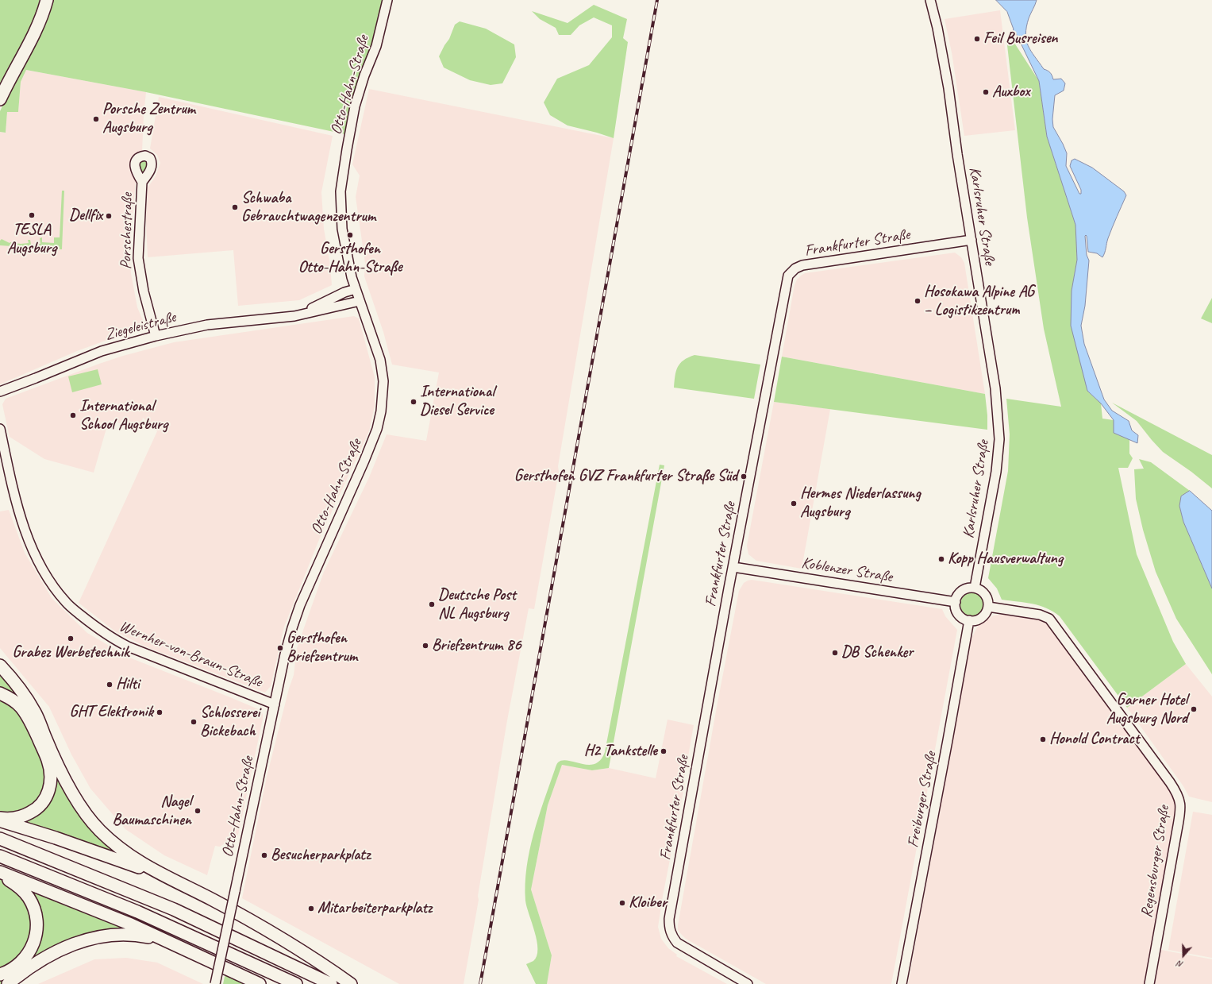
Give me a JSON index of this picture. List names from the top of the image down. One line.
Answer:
{"streets":{"street":["Otto-Hahn-Straße","Karlsruher Straße","Porschestraße","Frankfurter Straße","Ziegeleistraße","Koblenzer Straße","Wernher-von-Braun-Straße","Freiburger Straße","Regensburger Straße"]},"crossings":[["Otto-Hahn-Straße","Ziegeleistraße"],["Otto-Hahn-Straße","Wernher-von-Braun-Straße"],["Karlsruher Straße","Frankfurter Straße"],["Karlsruher Straße","Koblenzer Straße"],["Karlsruher Straße","Freiburger Straße"],["Karlsruher Straße","Regensburger Straße"],["Porschestraße","Ziegeleistraße"],["Frankfurter Straße","Koblenzer Straße"],["Koblenzer Straße","Freiburger Straße"],["Koblenzer Straße","Regensburger Straße"],["Freiburger Straße","Regensburger Straße"]],"places":["Feil Busreisen","Auxbox","Porsche Zentrum Augsburg","Schwaba Gebrauchtwagenzentrum","TESLA Augsburg","Dellfix","Gersthofen Otto-Hahn-Straße","Hosokawa Alpine AG – Logistikzentrum","International Diesel Service","International School Augsburg","Gersthofen GVZ Frankfurter Straße Süd","Hermes Niederlassung Augsburg","Kopp Hausverwaltung","Deutsche Post NL Augsburg","Grabez Werbetechnik","Briefzentrum 86","Gersthofen Briefzentrum","DB Schenker","Hilti","Garner Hotel Augsburg Nord","GHT Elektronik","Schlosserei Bickebach","Honold Contract","H2 Tankstelle","Nagel Baumaschinen","Besucherparkplatz","Kloiber","Mitarbeiterparkplatz"],"north":"bottom"}
